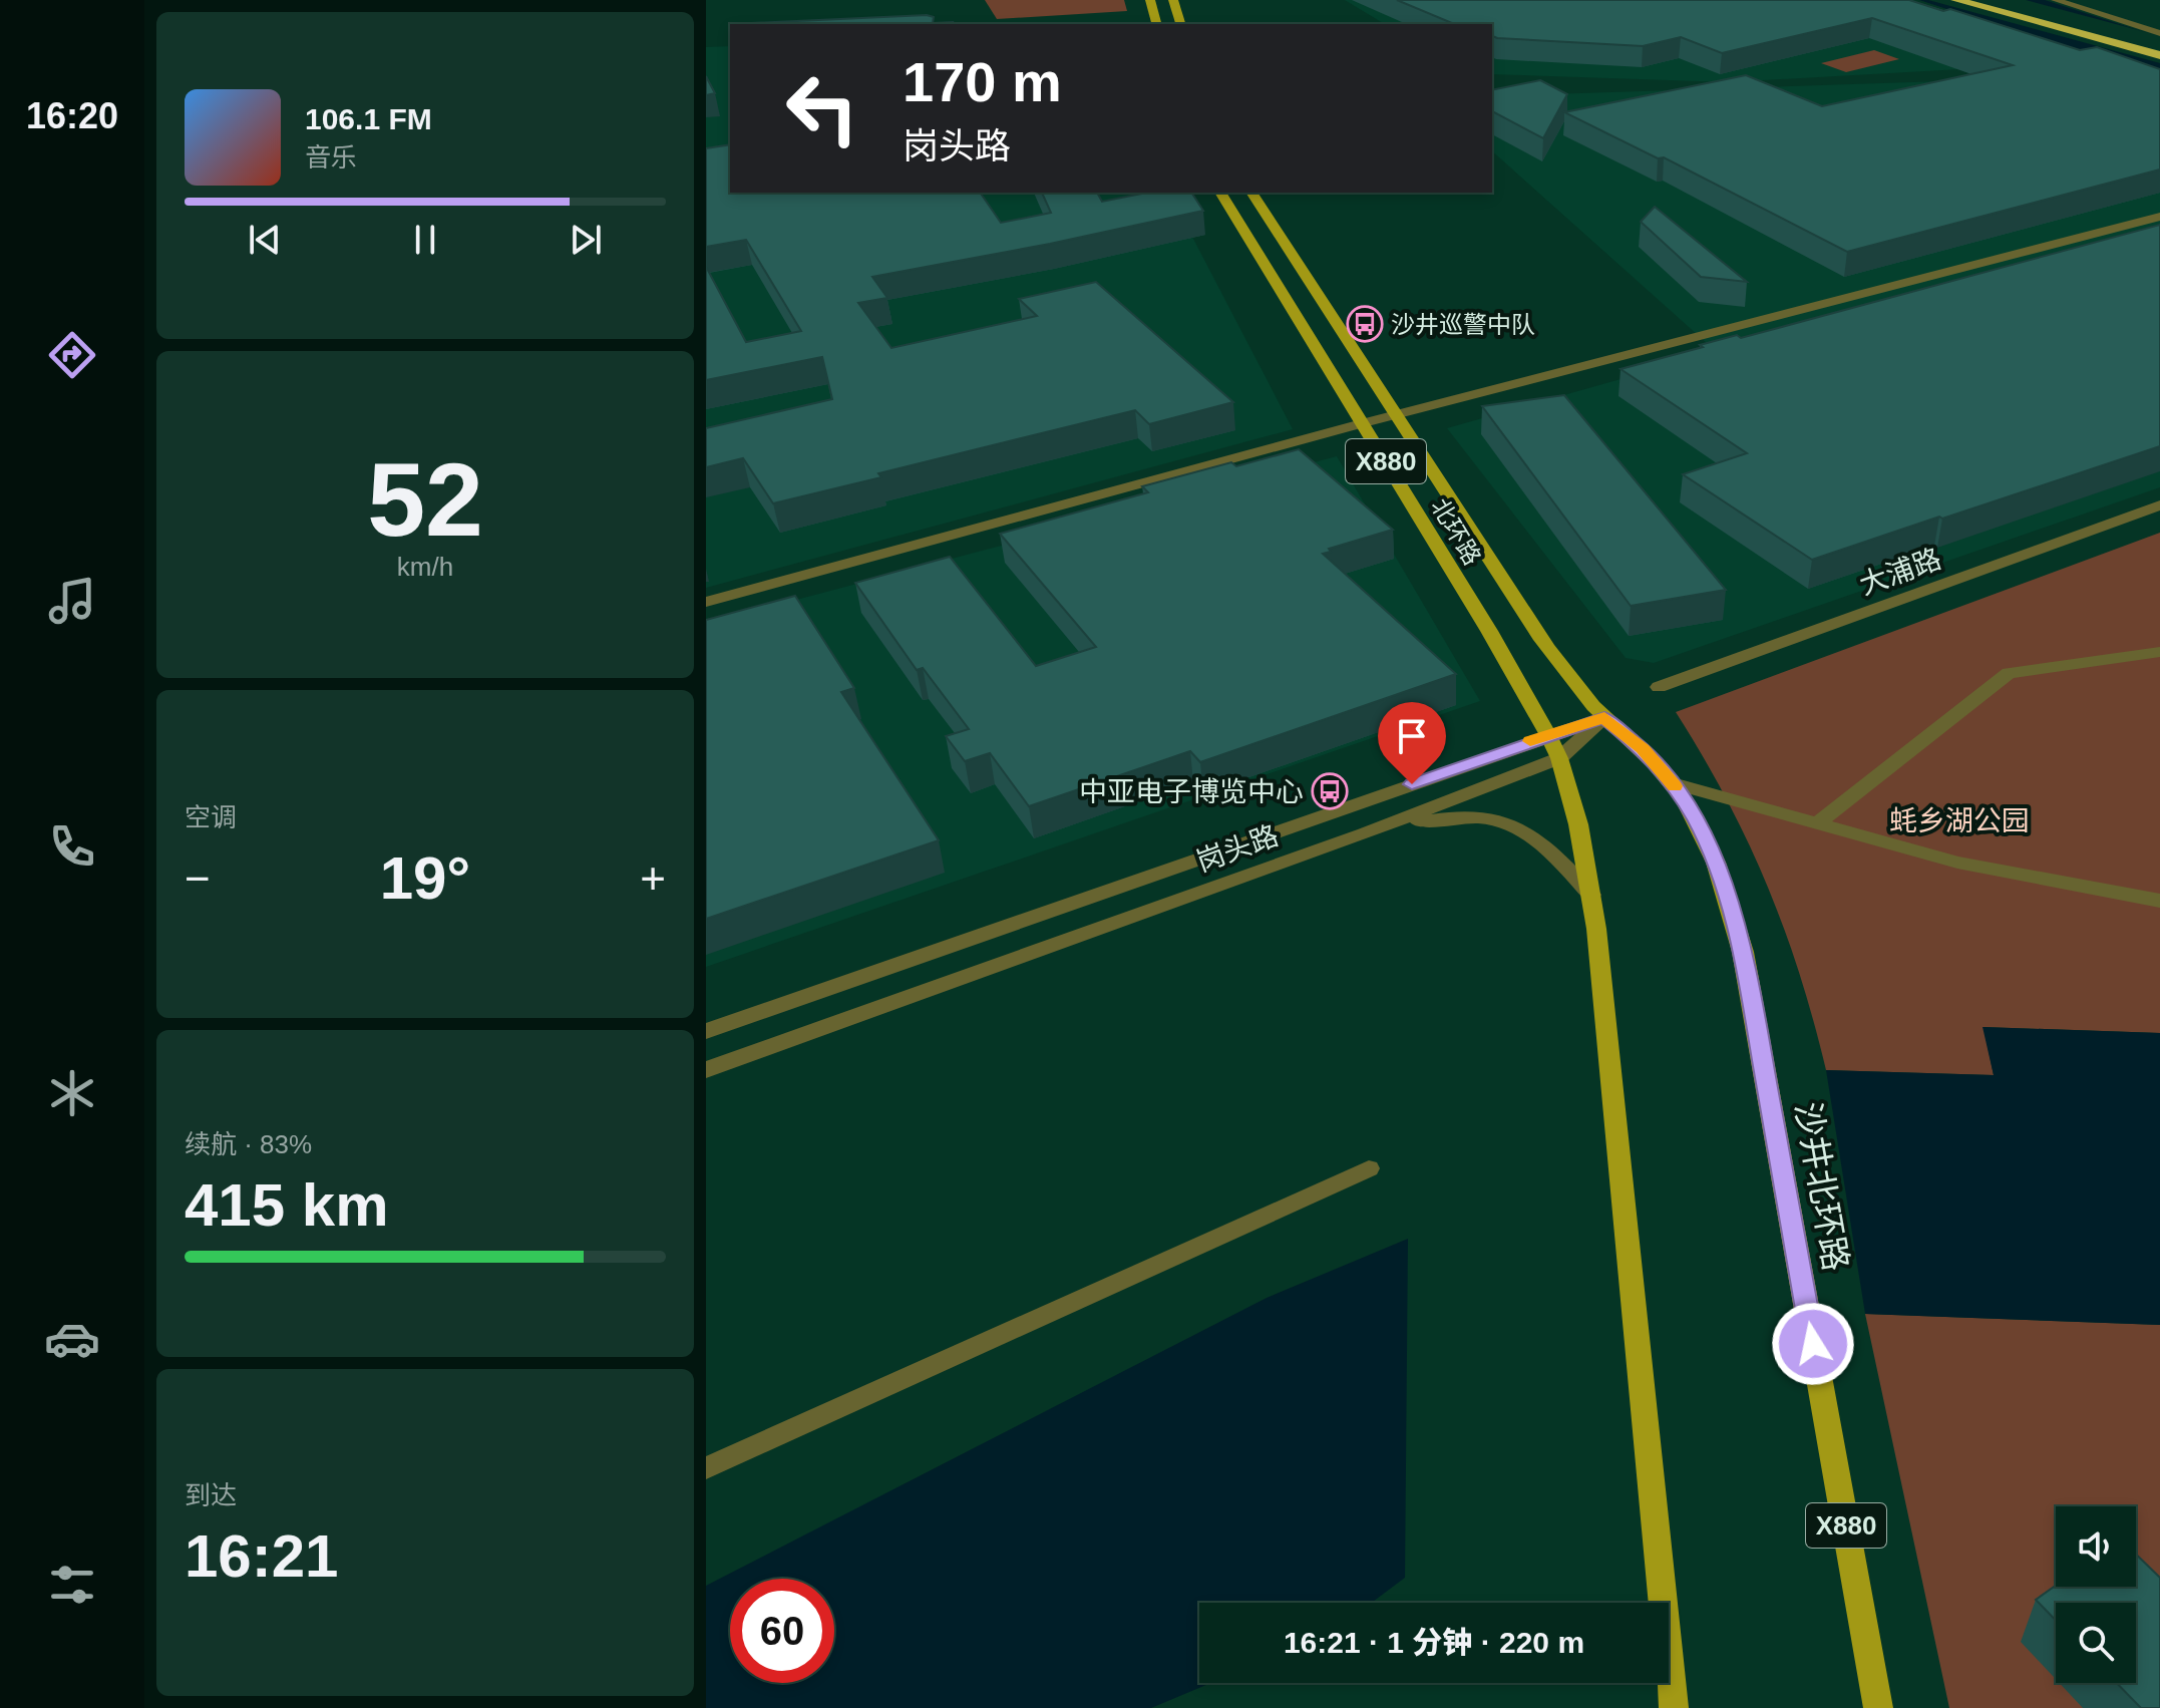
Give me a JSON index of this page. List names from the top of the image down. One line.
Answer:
{"streets":{"main road":["X880","北环路","沙井北环路"],"street":["大浦路","岗头路"]},"crossings":[["X880","北环路"],["X880","岗头路"],["北环路","岗头路"],["北环路","沙井北环路"],["岗头路","沙井北环路"]],"parks":["蚝乡湖公园"],"places":{"bus stop":["沙井巡警中队","中亚电子博览中心"]},"page":{"tabs":"16:20","turn":["170 m","岗头路"],"song":["106.1 FM","音乐"],"tile":[["52","km/h"],"空调",["续航 · 83%","415 km"],["到达","16:21"]],"heat":["−","19°","+"],"limit":"60","trip":"16:21 · 1 分钟 · 220 m"}}
